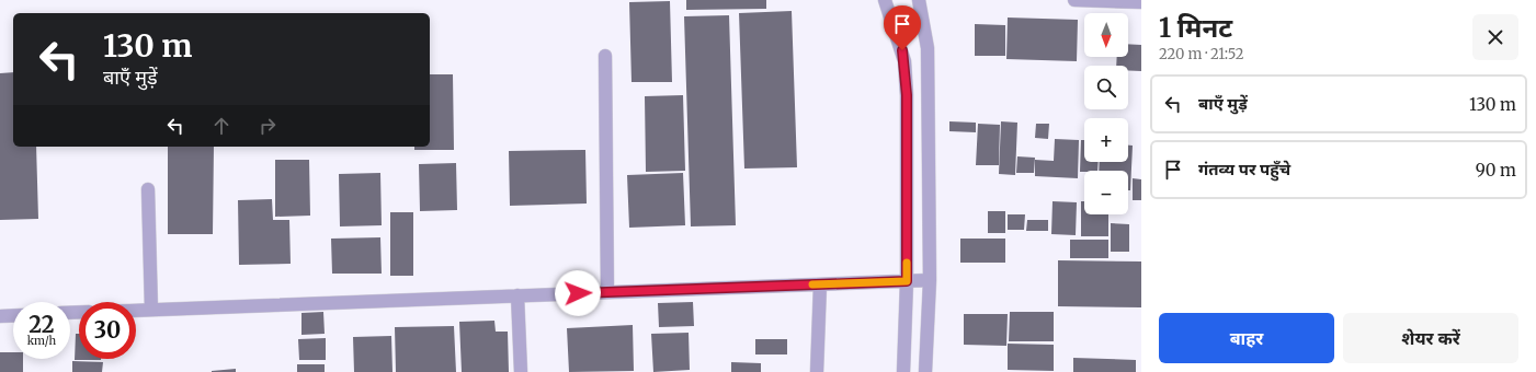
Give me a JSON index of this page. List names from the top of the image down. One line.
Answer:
{"north":"bottom","page":{"heading":["1 मिनट","220 m · 21:52"],"map_buttons":["+","−"],"turn":["130 m","बाएँ मुड़ें"],"list":[{"name":"बाएँ मुड़ें","value":"130 m"},{"name":"गंतव्य पर पहुँचे","value":"90 m"}],"speed":"22 km/h","limit":"30","buttons":["बाहर","शेयर करें"]}}
